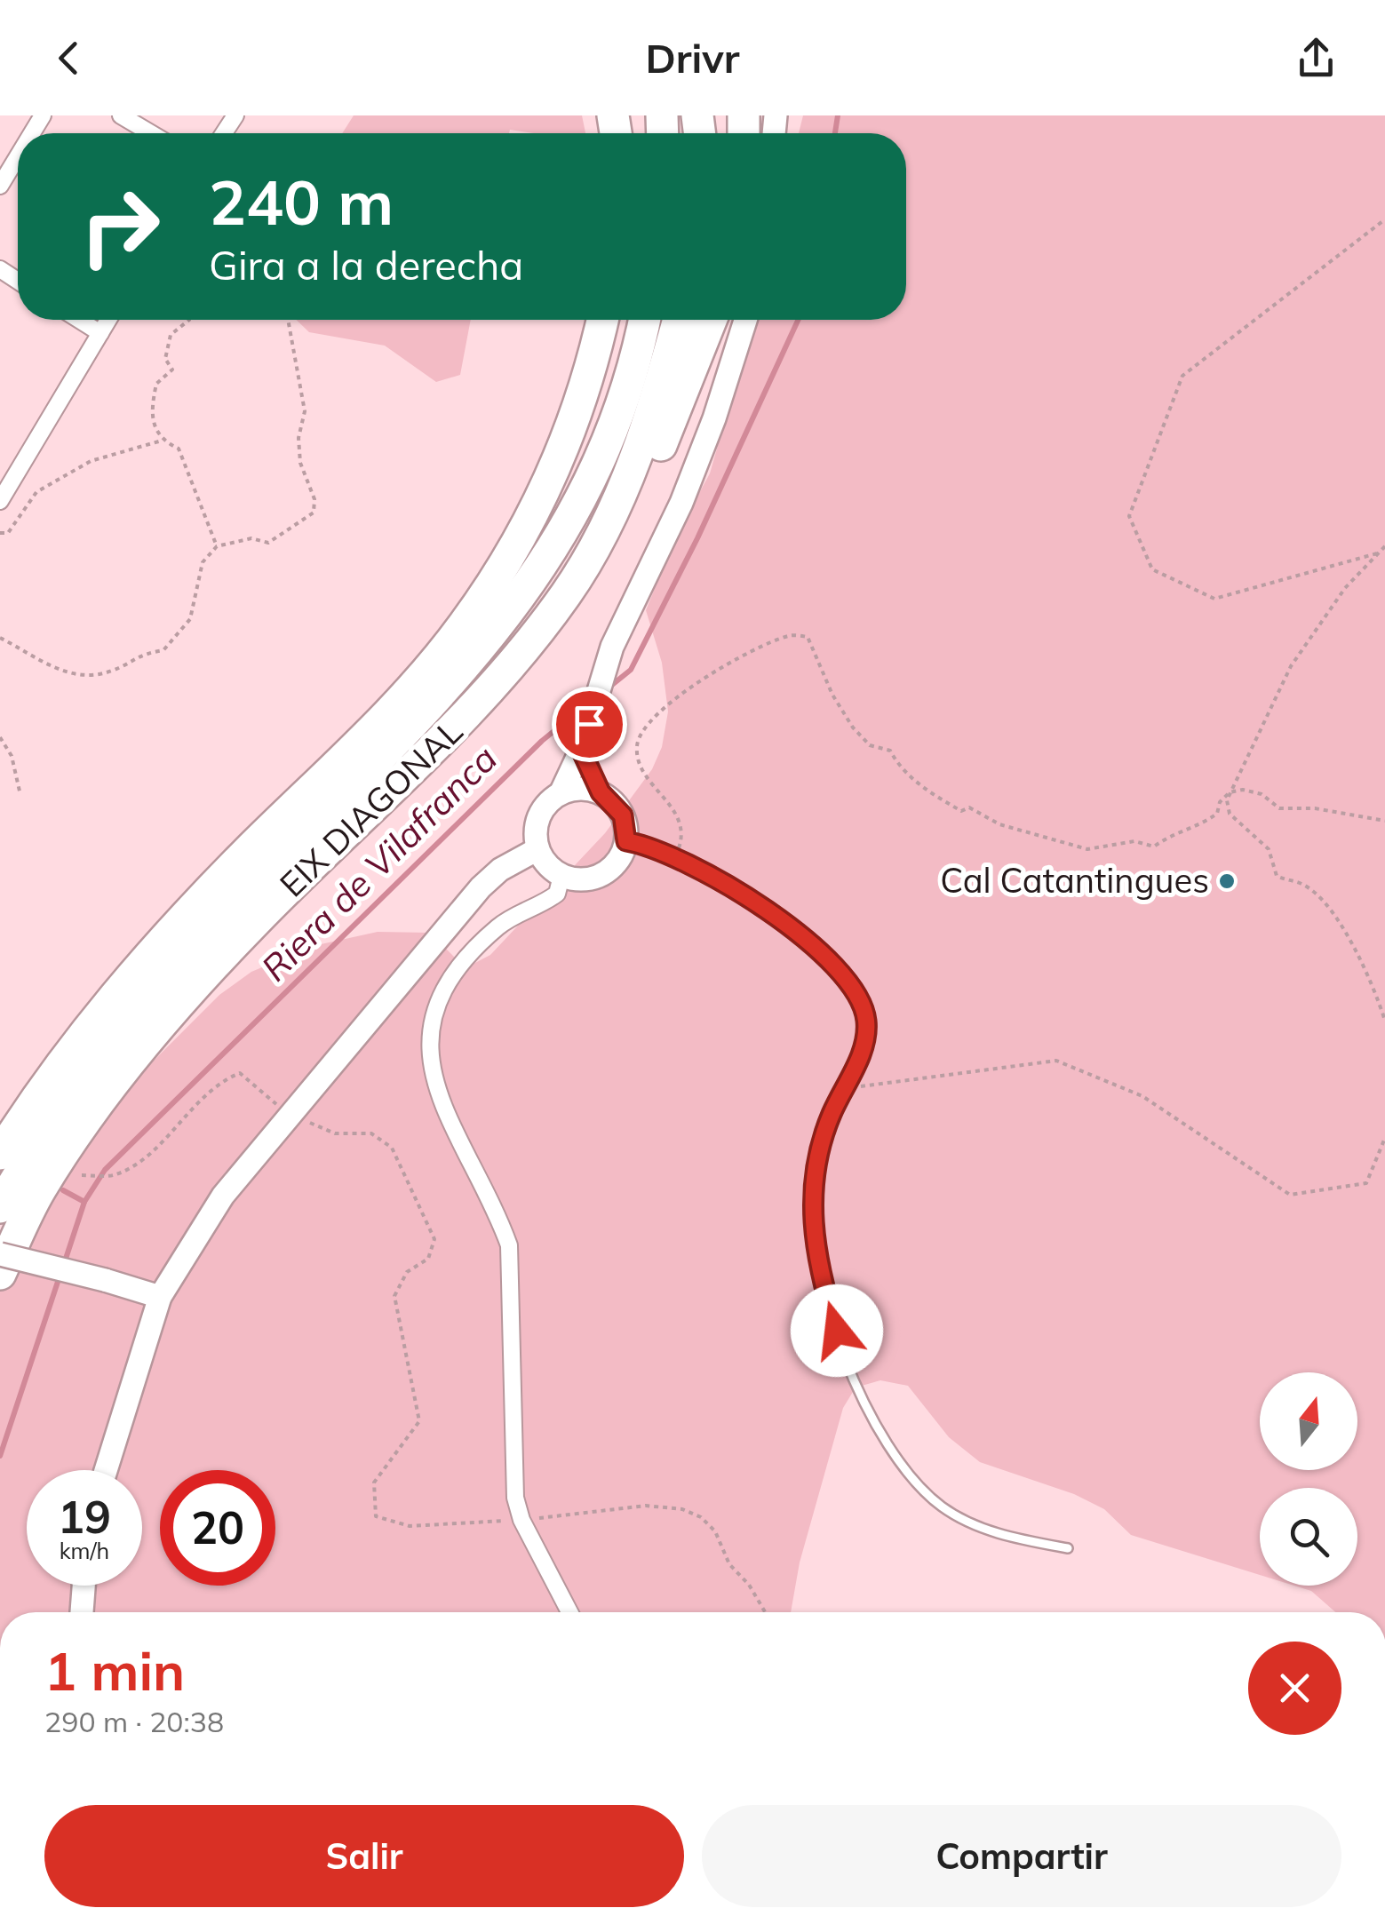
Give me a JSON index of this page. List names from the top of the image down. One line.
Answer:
{"streets":{"highway":["EIX DIAGONAL"]},"water":["Riera de Vilafranca"],"places":["Cal Catantingues"],"north":"top","page":{"header":"Drivr","turn":["240 m","Gira a la derecha"],"speed":"19 km/h","limit":"20","heading":["1 min","290 m · 20:38"],"buttons":["Salir","Compartir"]}}
